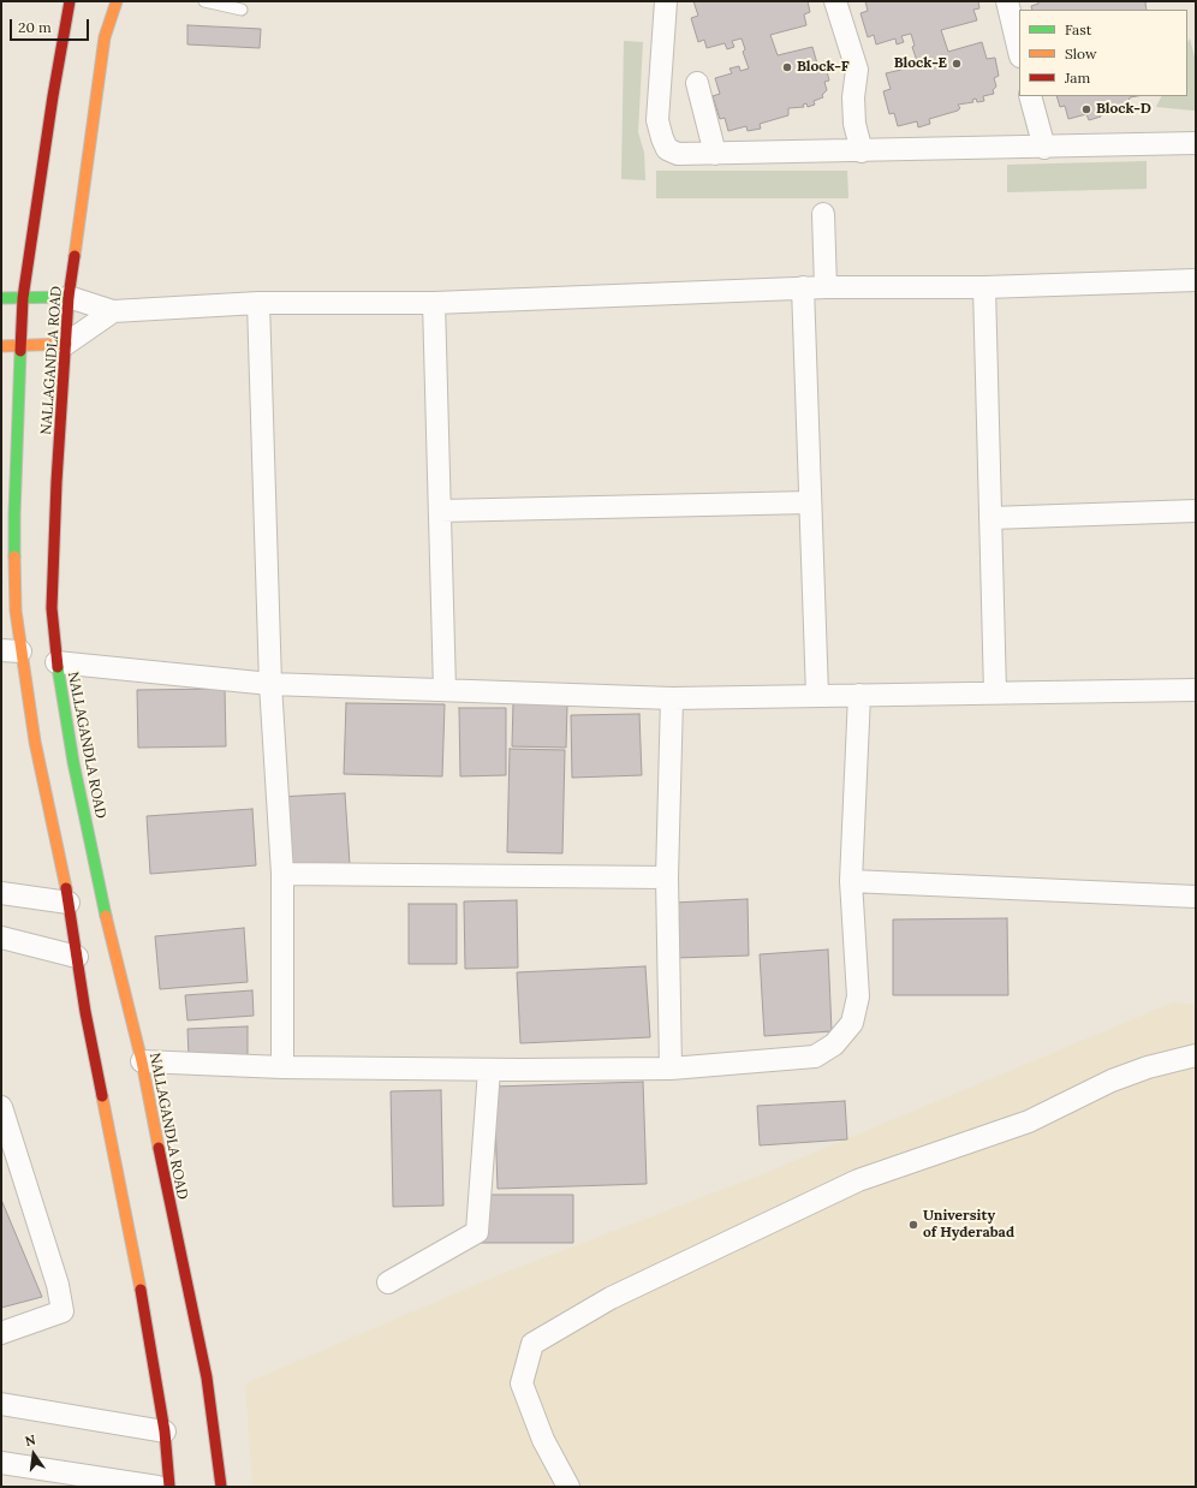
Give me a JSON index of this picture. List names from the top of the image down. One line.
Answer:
{"streets":{"main road":["NALLAGANDLA ROAD"]},"places":["Block-E","Block-F","Block-D","University of Hyderabad"],"legend":["Fast","Slow","Jam"],"scale_bar":"20 m","north":"top"}
